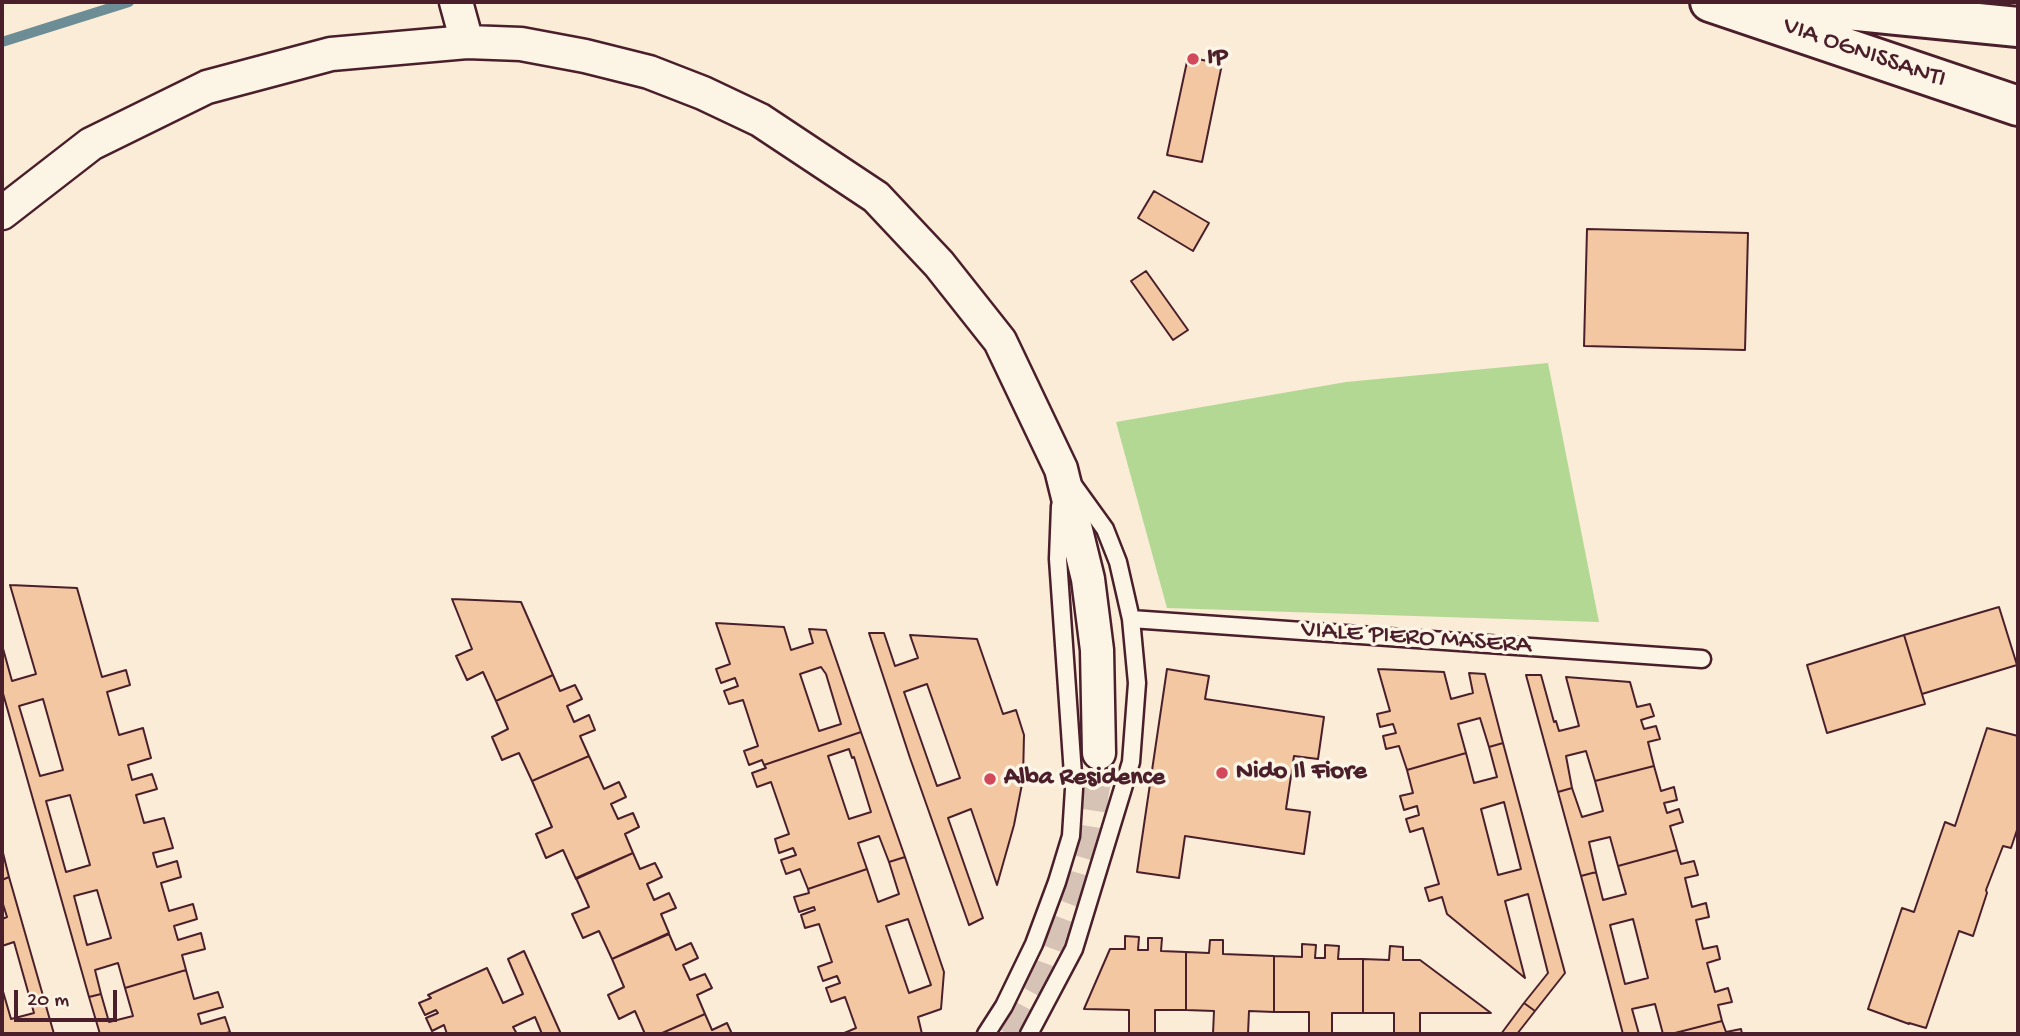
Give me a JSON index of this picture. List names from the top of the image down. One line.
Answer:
{"streets":{"main road":["VIA OGNISSANTI"],"lane":["VIALE PIERO MASERA"]},"places":["IP","Nido Il Fiore","Alba Residence"],"scale_bar":"20 m"}
